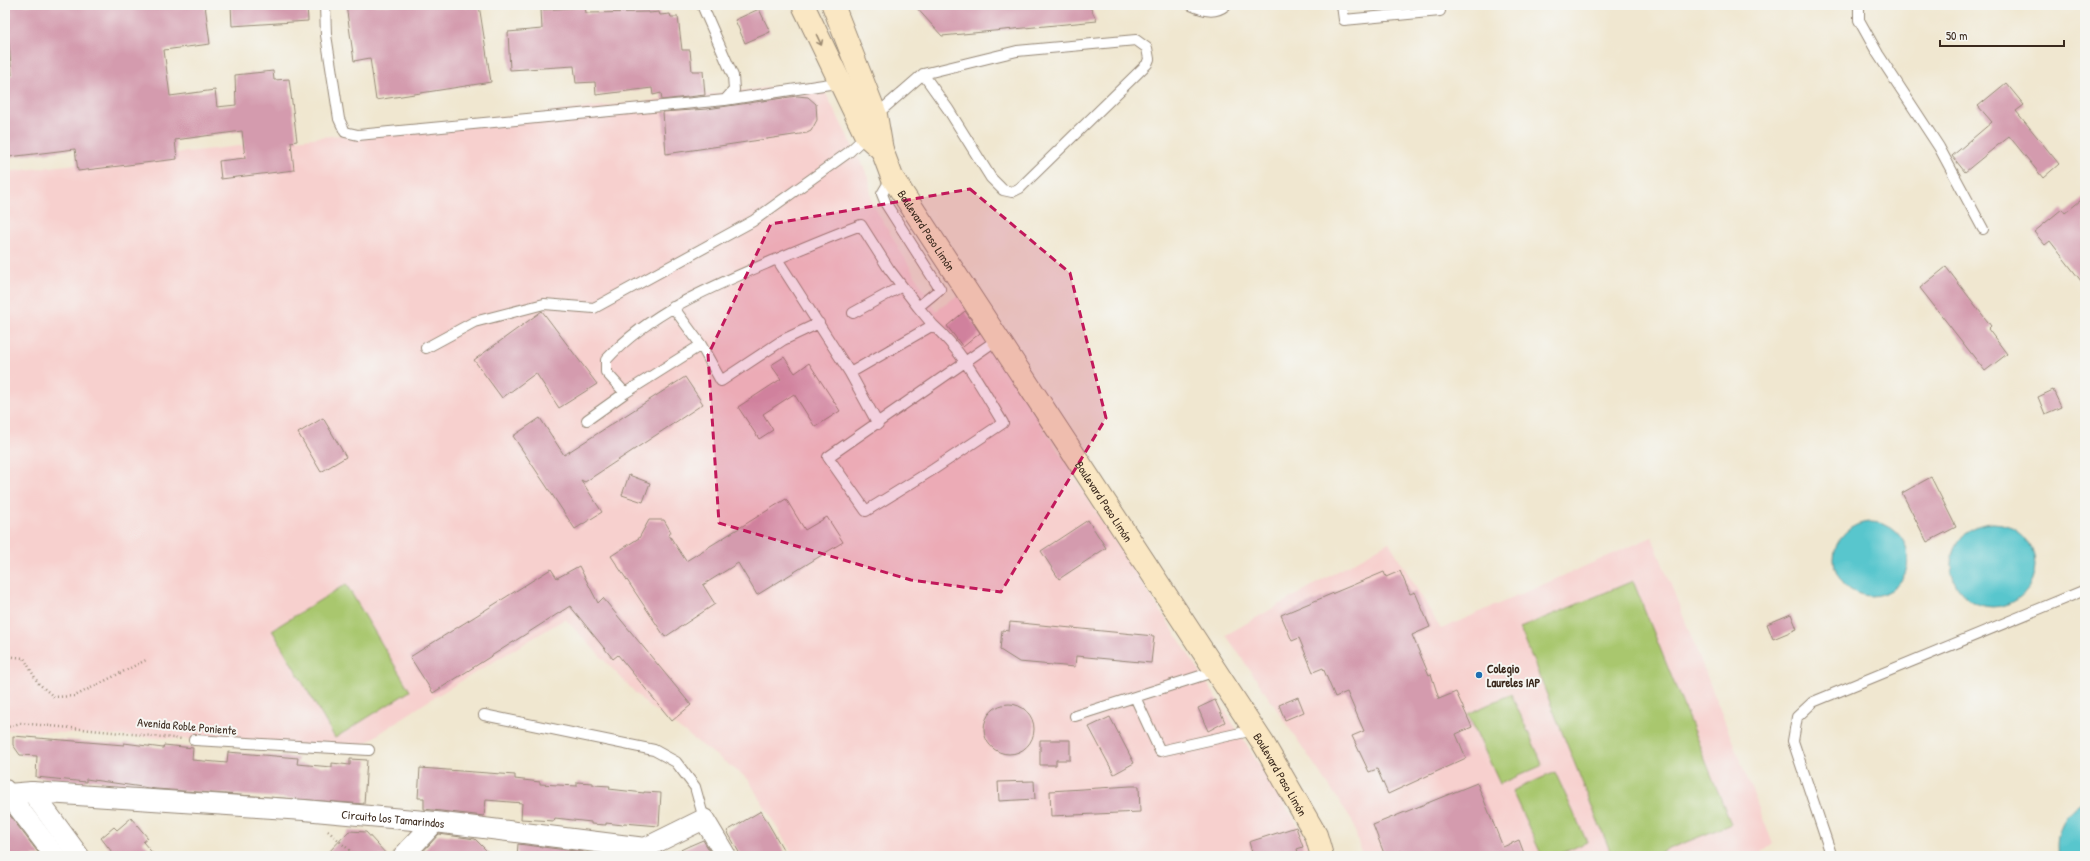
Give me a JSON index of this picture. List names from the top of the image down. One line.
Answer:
{"streets":{"main road":["Boulevard Paso Limón"],"street":["Circuito los Tamarindos"],"lane":["Avenida Roble Poniente"]},"places":["Colegio Laureles IAP"],"scale_bar":"50 m"}
